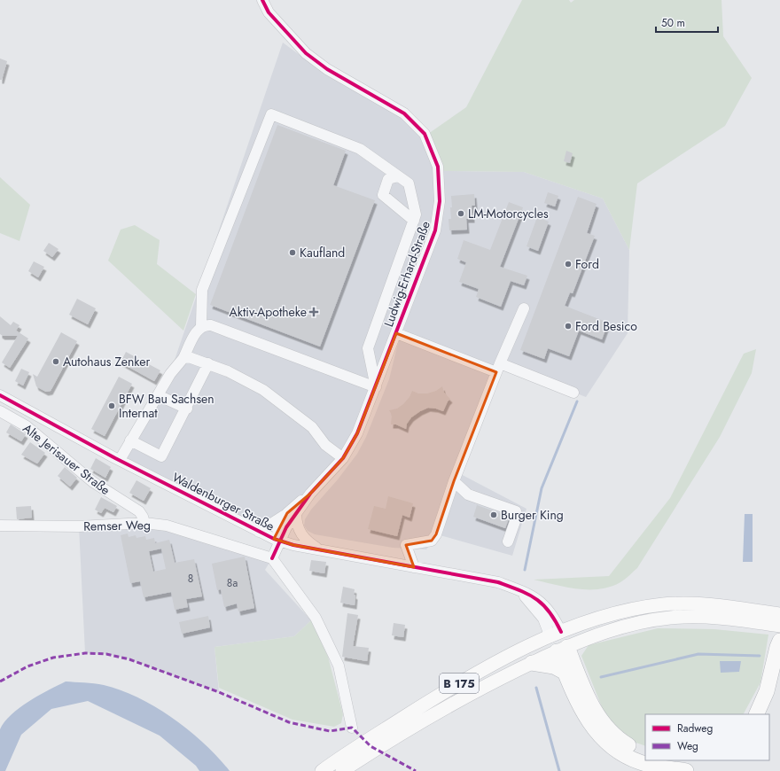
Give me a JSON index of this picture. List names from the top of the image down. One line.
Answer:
{"streets":{"main road":["B 175"],"street":["Ludwig-Erhard-Straße","Alte Jerisauer Straße","Waldenburger Straße","Remser Weg"]},"crossings":[["Ludwig-Erhard-Straße","Waldenburger Straße"],["Alte Jerisauer Straße","Remser Weg"],["Waldenburger Straße","B 175"]],"places":{"other":["LM-Motorcycles","Kaufland","Ford","Ford Besico","Autohaus Zenker","BFW Bau Sachsen Internat","Burger King"],"health":["Aktiv-Apotheke"]},"house_numbers":["8","8a"],"legend":["Radweg","Weg"],"scale_bar":"50 m"}
